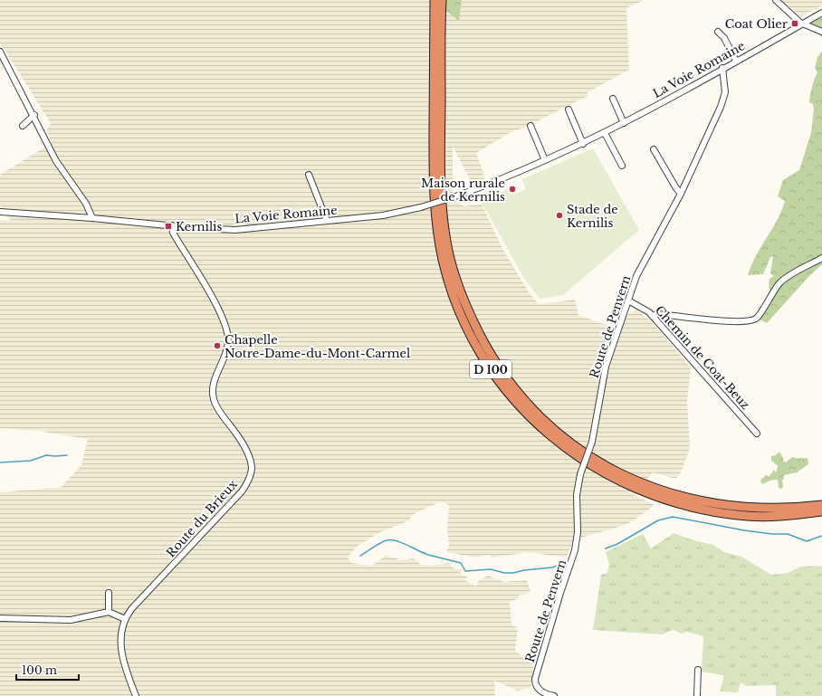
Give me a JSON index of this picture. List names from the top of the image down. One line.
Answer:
{"streets":{"highway":["D 100"],"street":["La Voie Romaine","Route de Penvern","Chemin de Coat-Beuz","Route du Brieux"]},"crossings":[["La Voie Romaine","Route de Penvern"],["La Voie Romaine","Route du Brieux"],["Route de Penvern","Chemin de Coat-Beuz"]],"places":{"transit":["Coat Olier","Kernilis"],"other":["Maison rurale de Kernilis","Stade de Kernilis","Chapelle Notre-Dame-du-Mont-Carmel"]},"scale_bar":"100 m"}
